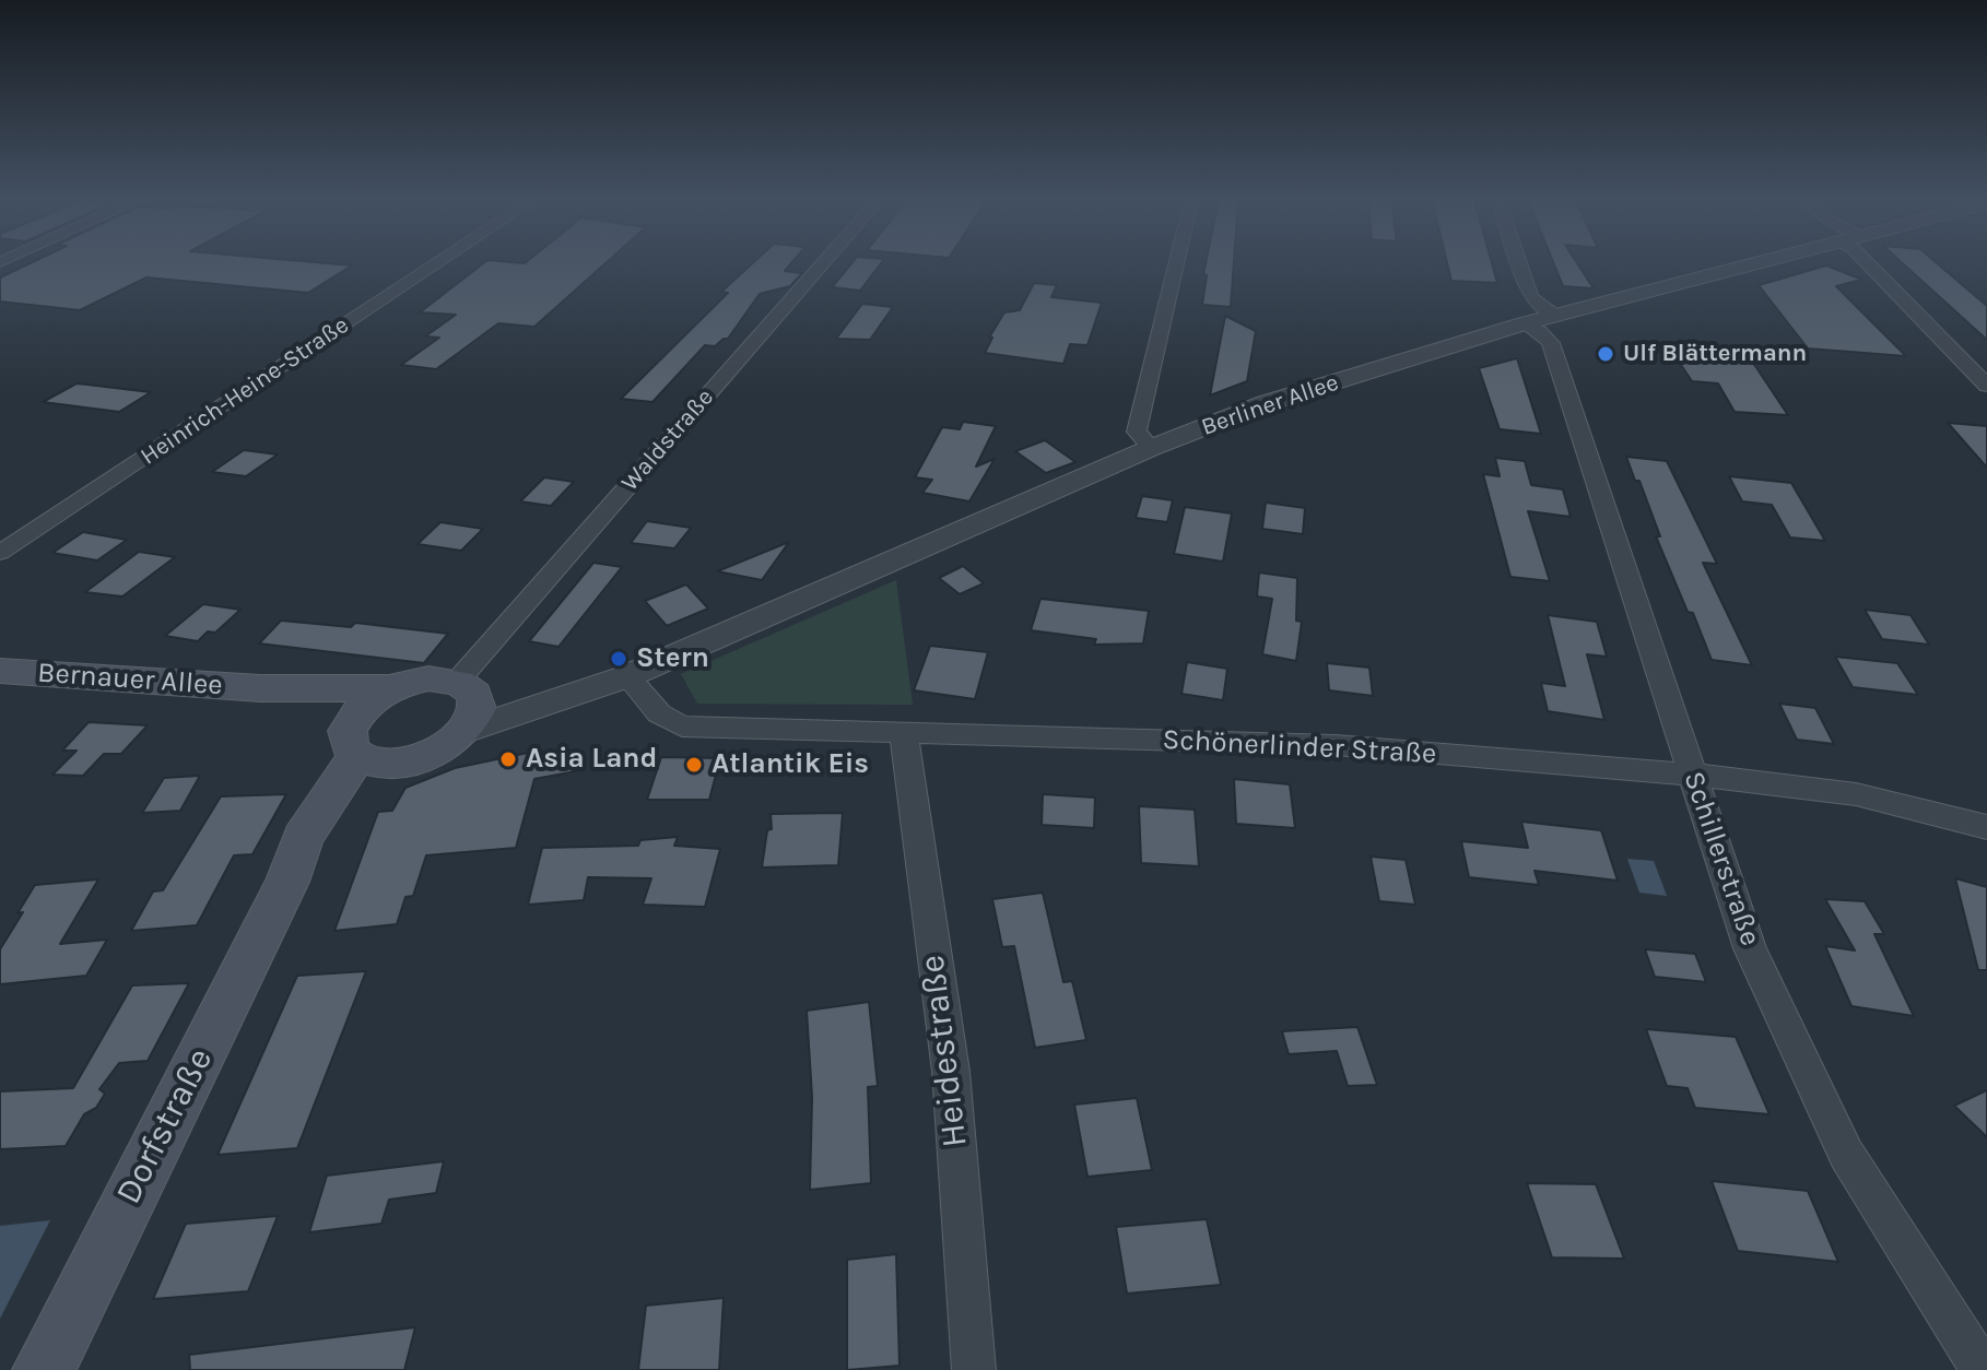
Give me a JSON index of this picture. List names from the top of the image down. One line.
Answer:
{"streets":{"main road":["Bernauer Allee","Dorfstraße"],"street":["Heinrich-Heine-Straße","Berliner Allee","Waldstraße","Schönerlinder Straße","Schillerstraße","Heidestraße"]},"crossings":[["Berliner Allee","Waldstraße"],["Berliner Allee","Bernauer Allee"],["Berliner Allee","Schönerlinder Straße"],["Berliner Allee","Schillerstraße"],["Berliner Allee","Dorfstraße"],["Waldstraße","Bernauer Allee"],["Waldstraße","Dorfstraße"],["Bernauer Allee","Dorfstraße"],["Schönerlinder Straße","Schillerstraße"],["Schönerlinder Straße","Heidestraße"]],"places":["Ulf Blättermann","Stern","Asia Land","Atlantik Eis"]}
